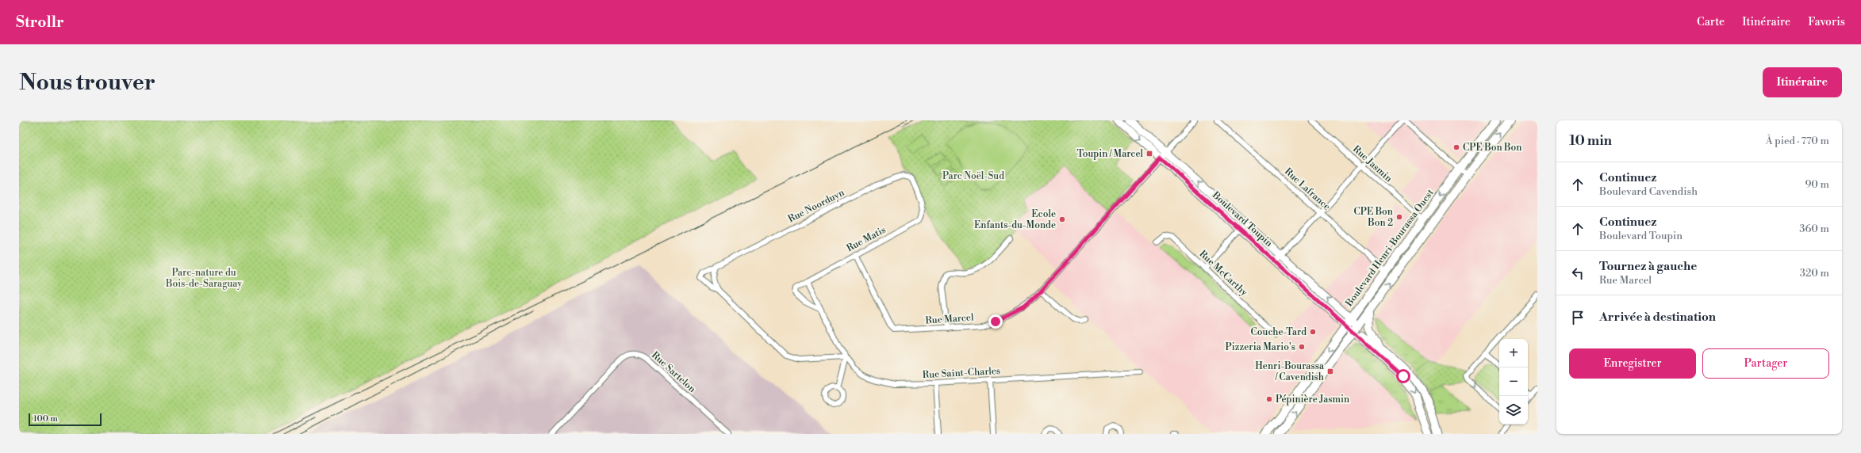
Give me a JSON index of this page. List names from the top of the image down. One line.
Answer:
{"streets":{"main road":["Boulevard Henri-Bourassa Ouest"],"street":["Rue Jasmin","Rue Lafrance","Rue Noorduyn","Boulevard Toupin","Rue Matis","Rue McCarthy","Rue Marcel","Rue Sartelon","Rue Saint-Charles"]},"crossings":[["Rue Jasmin","Boulevard Henri-Bourassa Ouest"],["Rue Lafrance","Boulevard Henri-Bourassa Ouest"],["Rue Noorduyn","Rue Matis"],["Rue Noorduyn","Rue Saint-Charles"],["Boulevard Toupin","Boulevard Henri-Bourassa Ouest"],["Boulevard Toupin","Rue Marcel"],["Rue Matis","Rue Marcel"],["Rue Matis","Rue Saint-Charles"]],"parks":["Parc Noël-Sud","Parc-nature du Bois-de-Saraguay"],"places":{"other":["CPE Bon Bon","CPE Bon Bon 2","Ecole Enfants-du-Monde","Couche-Tard","Pizzeria Mario's","Pépinière Jasmin"],"transit":["Toupin / Marcel","Henri-Bourassa / Cavendish"]},"scale_bar":"100 m","page":{"header":"Strollr","nav":["Carte","Itinéraire","Favoris"],"buttons":["Itinéraire",["Enregistrer","Partager"]],"title":"Nous trouver","heading":["10 min","À pied · 770 m"],"list":[["Continuez","Boulevard Cavendish","90 m"],["Continuez","Boulevard Toupin","360 m"],["Tournez à gauche","Rue Marcel","320 m"],"Arrivée à destination"],"map_buttons":["+","−"],"scale":"100 m"}}
